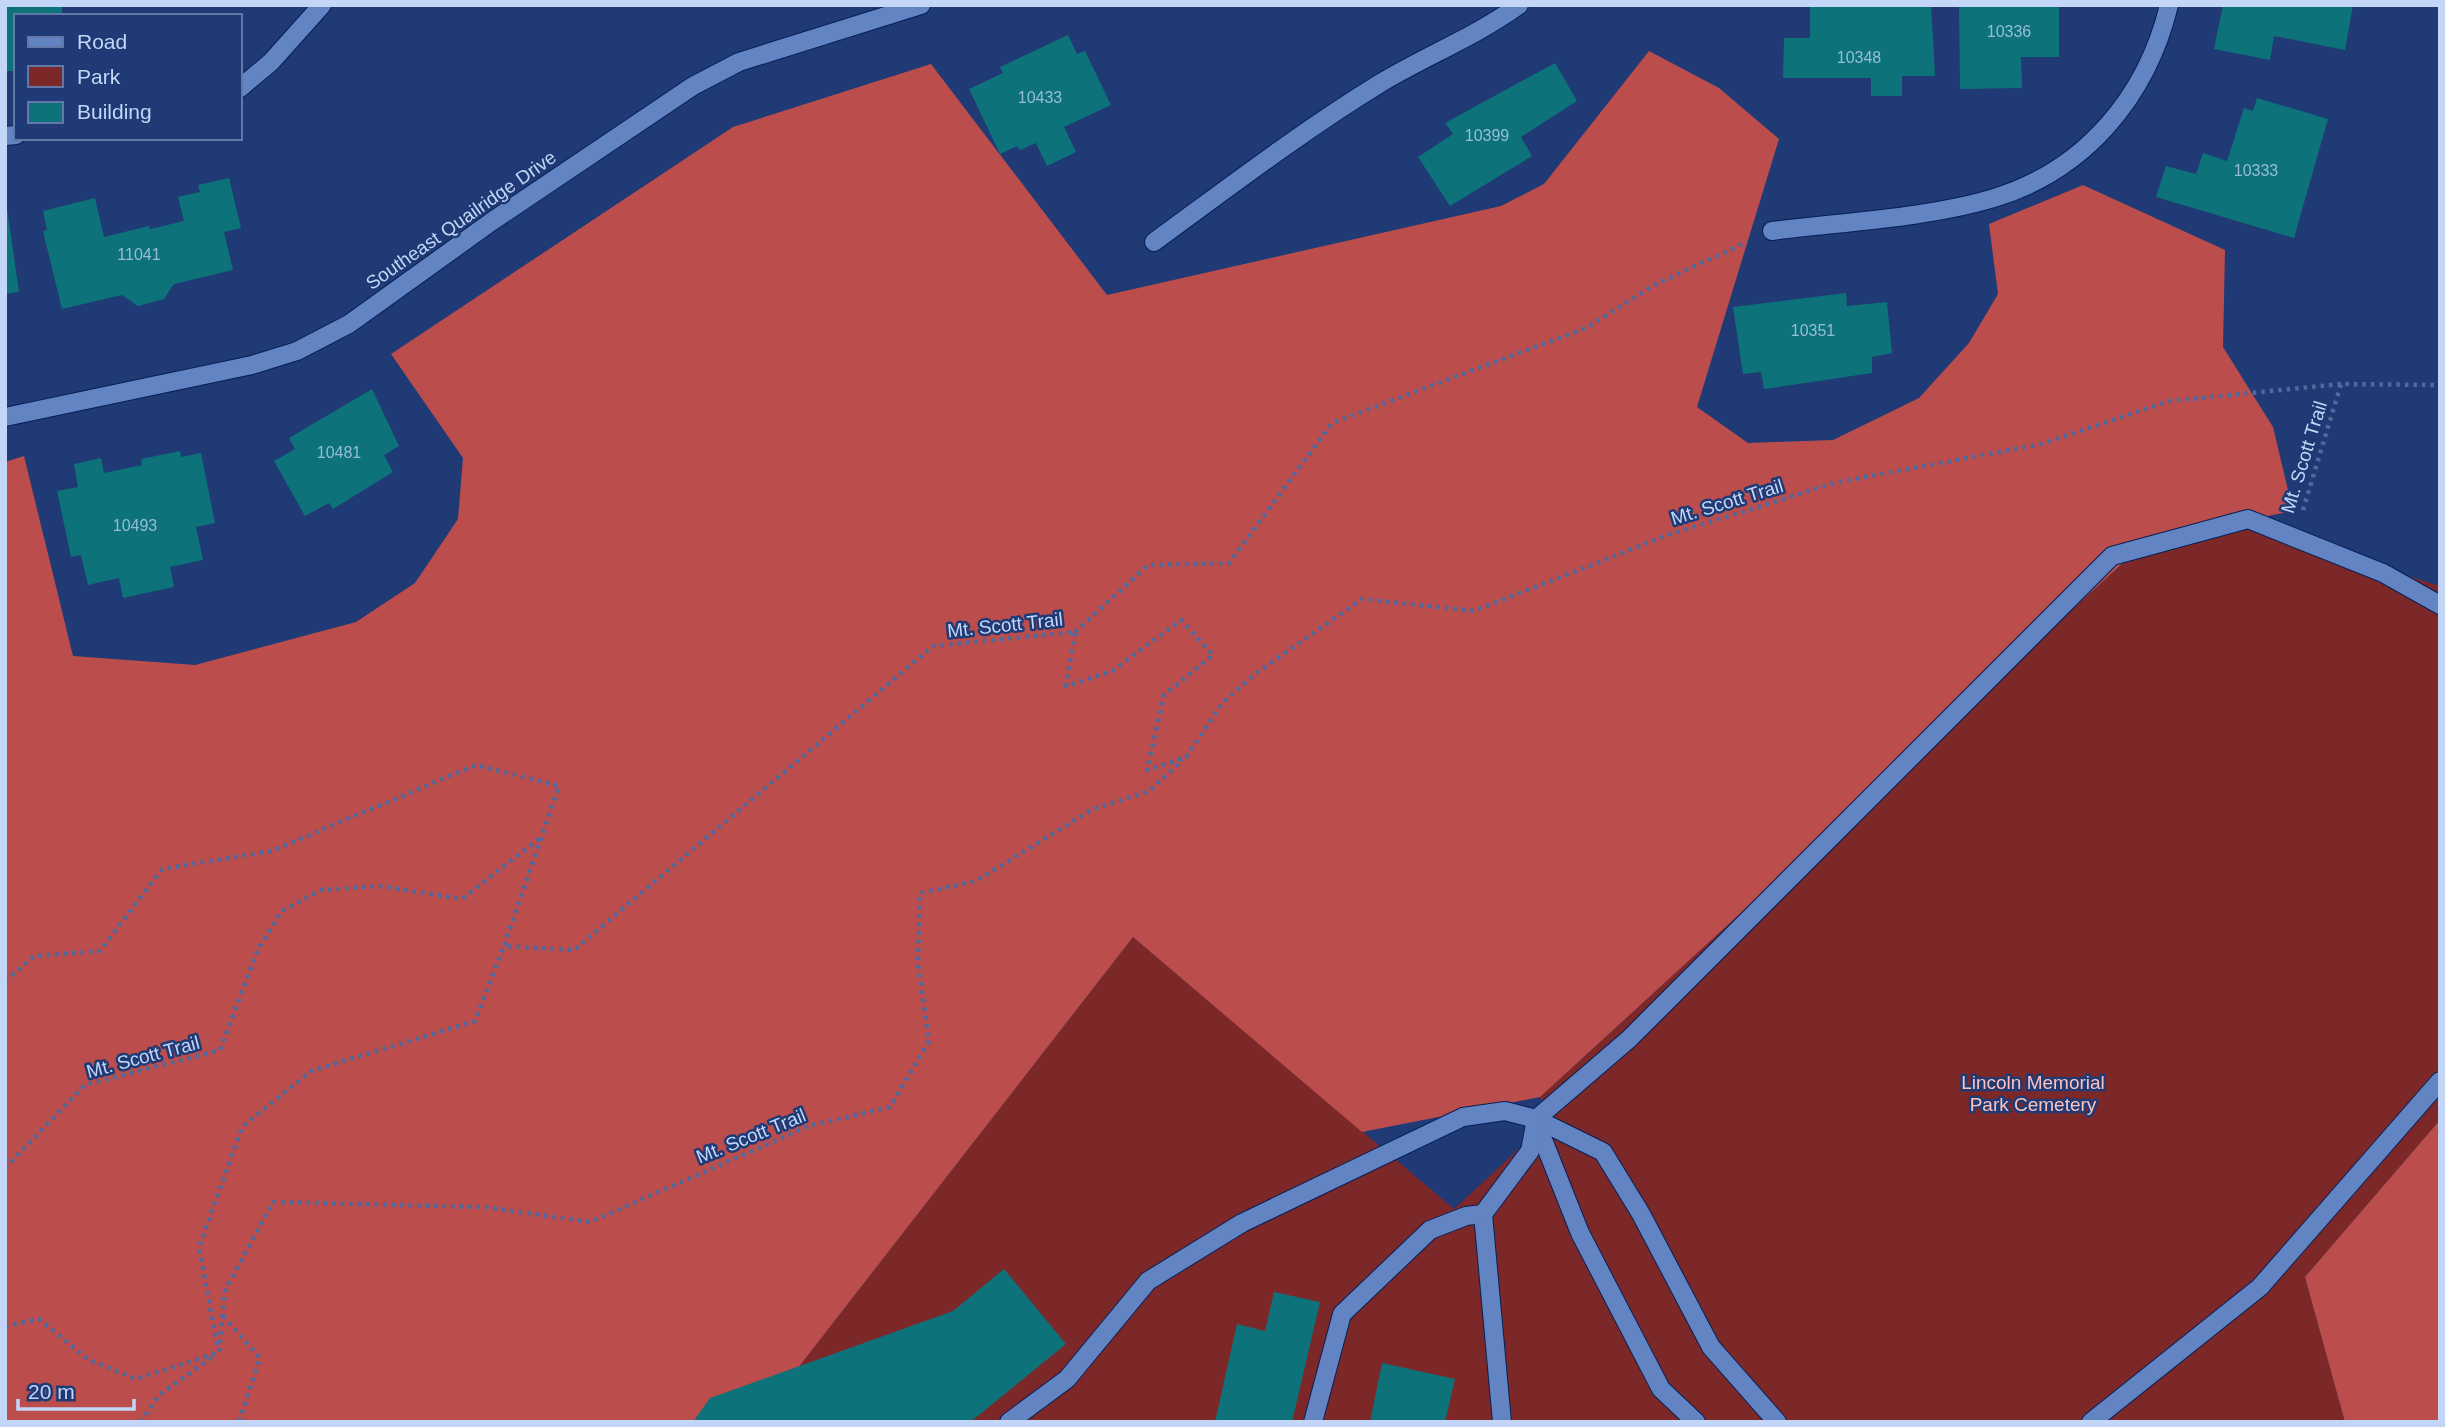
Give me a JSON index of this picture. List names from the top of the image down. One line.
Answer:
{"streets":{"street":["Southeast Quailridge Drive"],"path":["Mt. Scott Trail"]},"parks":["Lincoln Memorial Park Cemetery"],"house_numbers":["10336","10348","10433","10399","10333","11041","10351","10481","10493"],"legend":["Road","Park","Building"],"scale_bar":"20 m"}
